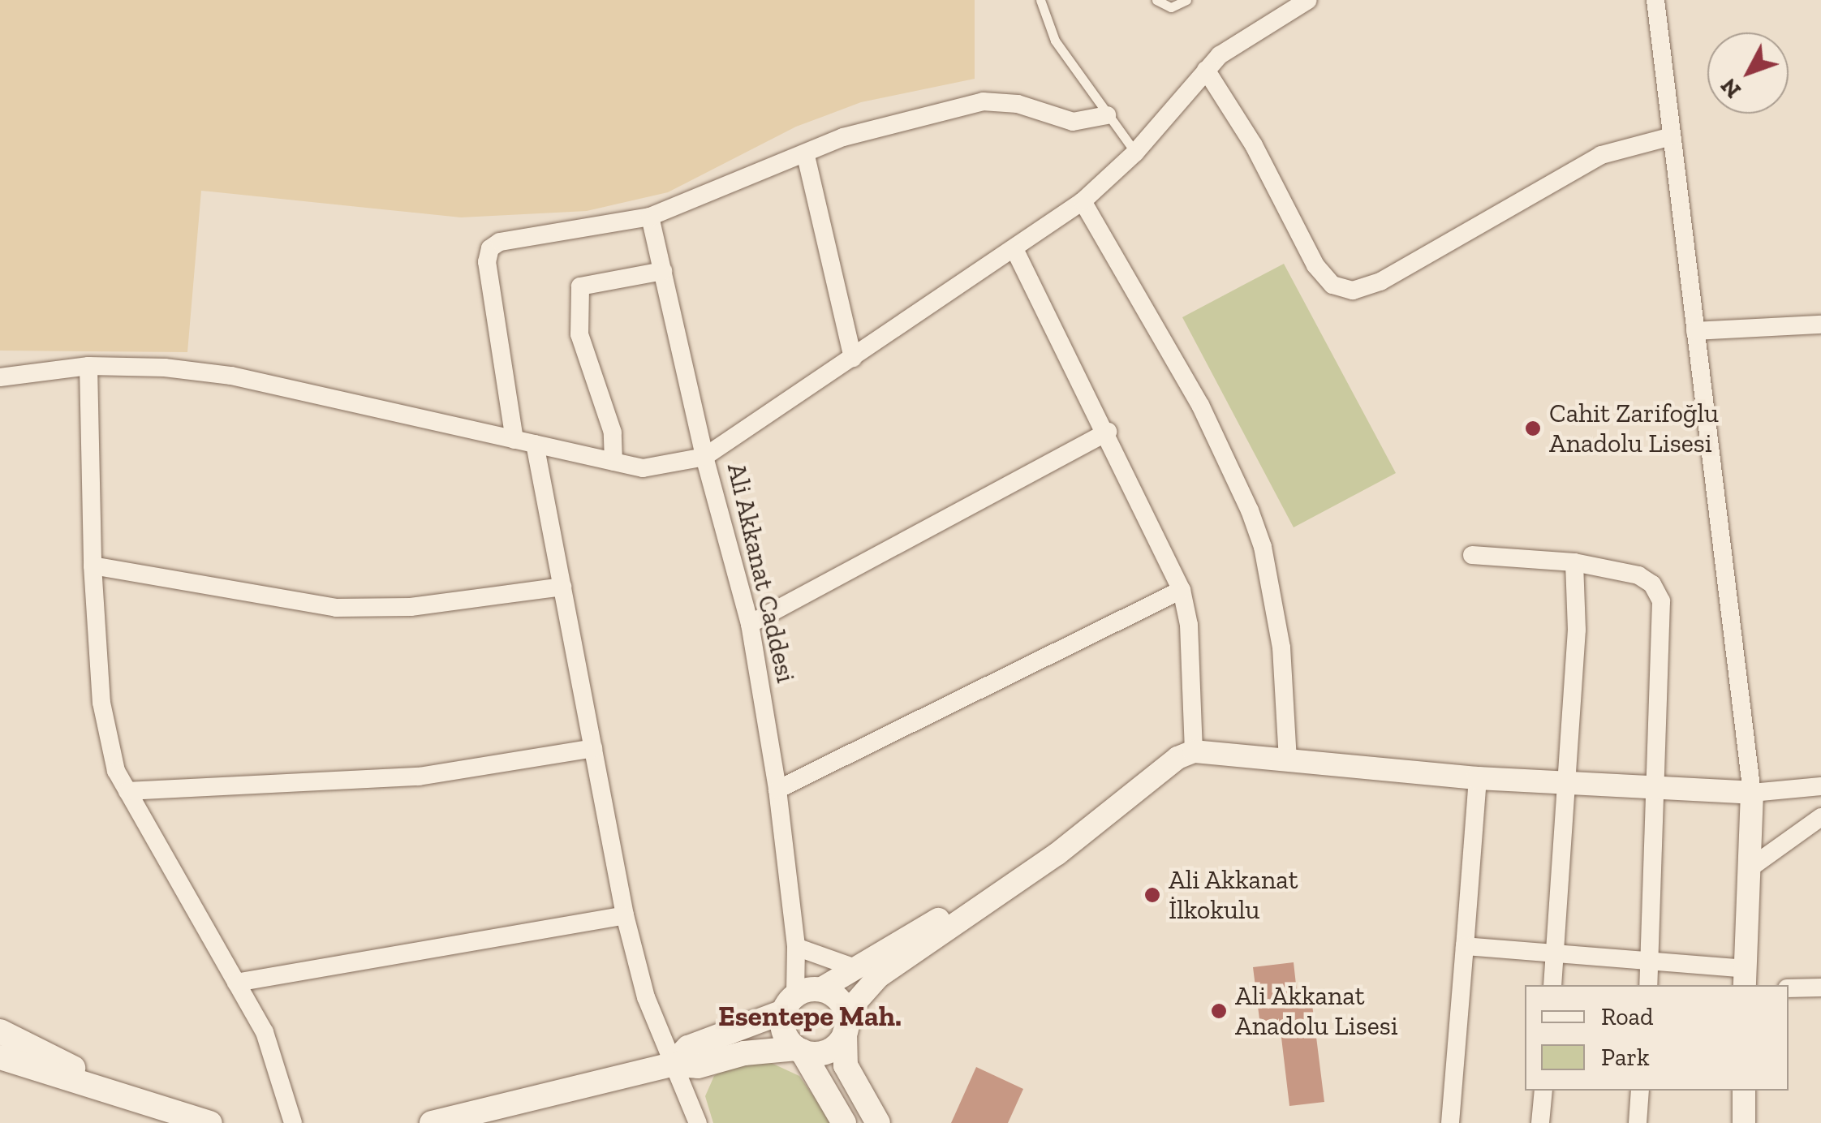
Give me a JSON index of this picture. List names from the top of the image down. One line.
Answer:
{"streets":{"street":["Ali Akkanat Caddesi"]},"districts":["Esentepe Mah."],"places":["Cahit Zarifoğlu Anadolu Lisesi","Ali Akkanat İlkokulu","Ali Akkanat Anadolu Lisesi"],"legend":["Road","Park"],"north":"bottom left"}
